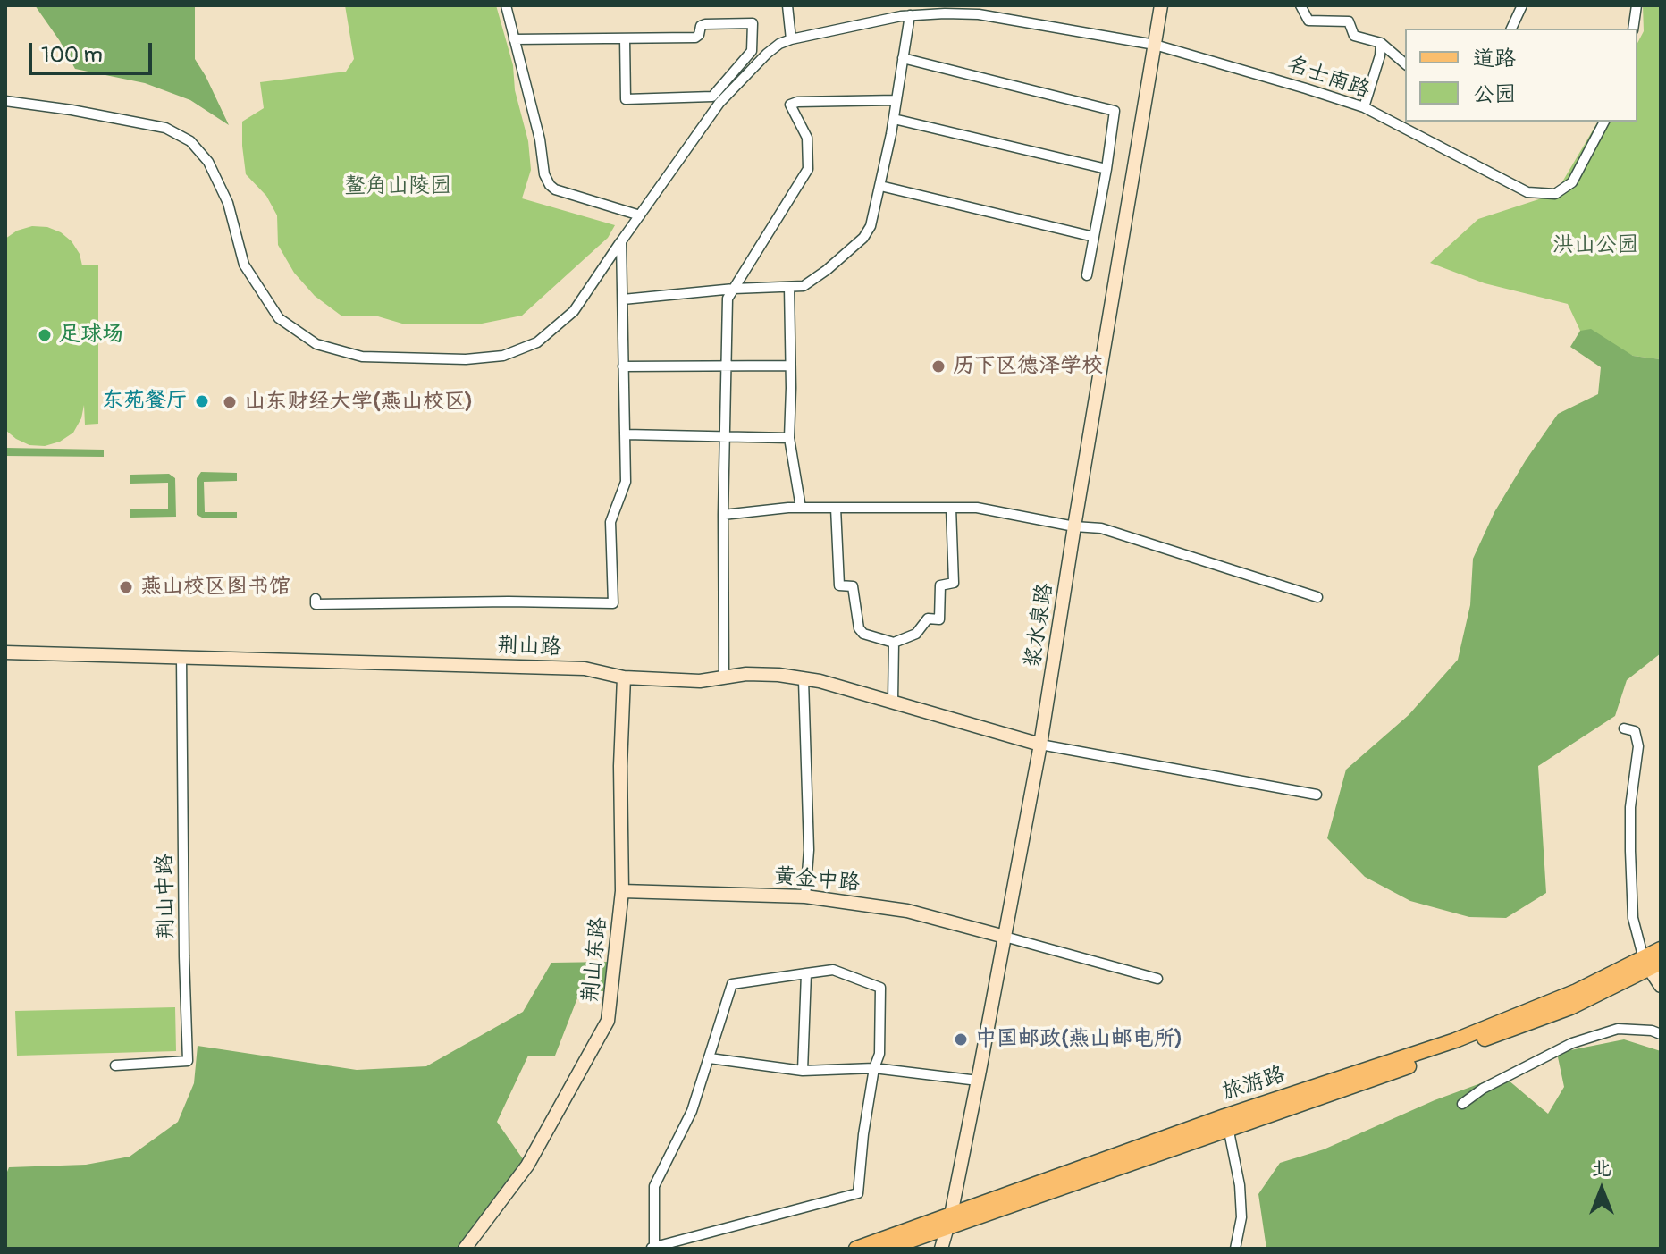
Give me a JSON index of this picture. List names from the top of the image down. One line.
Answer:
{"streets":{"main road":["浆水泉路","荆山路","黄金中路","荆山东路","旅游路"],"street":["名士南路","荆山中路"]},"crossings":[["名士南路","浆水泉路"],["浆水泉路","荆山路"],["浆水泉路","黄金中路"],["浆水泉路","旅游路"],["荆山路","荆山中路"],["荆山路","荆山东路"],["黄金中路","荆山东路"]],"parks":["鳌角山陵园","洪山公园"],"places":["足球场","历下区德泽学校","东苑餐厅","山东财经大学(燕山校区)","燕山校区图书馆","中国邮政(燕山邮电所)"],"legend":["道路","公园"],"scale_bar":"100 m","north":"top"}
